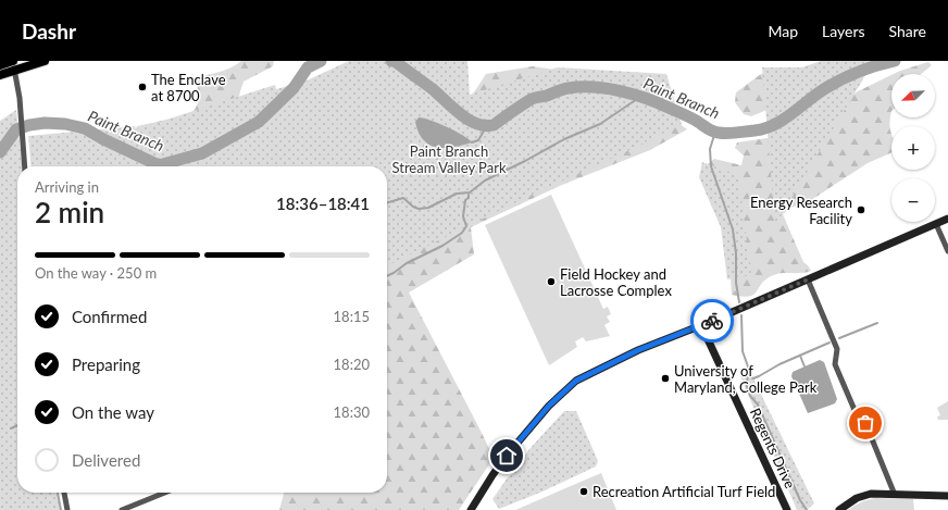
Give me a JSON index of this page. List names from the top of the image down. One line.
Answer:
{"streets":{"street":["Regents Drive"]},"water":["Paint Branch"],"parks":["Paint Branch Stream Valley Park"],"places":["The Enclave at 8700","Energy Research Facility","Field Hockey and Lacrosse Complex","University of Maryland, College Park","Recreation Artificial Turf Field"],"north":"bottom left","page":{"header":"Dashr","nav":["Map","Layers","Share"],"map_buttons":["+","−"],"heading":["2 min","Arriving in","18:36–18:41"],"bar":"On the way · 250 m","list":[["Confirmed","18:15"],["Preparing","18:20"],["On the way","18:30"],"Delivered"]}}
